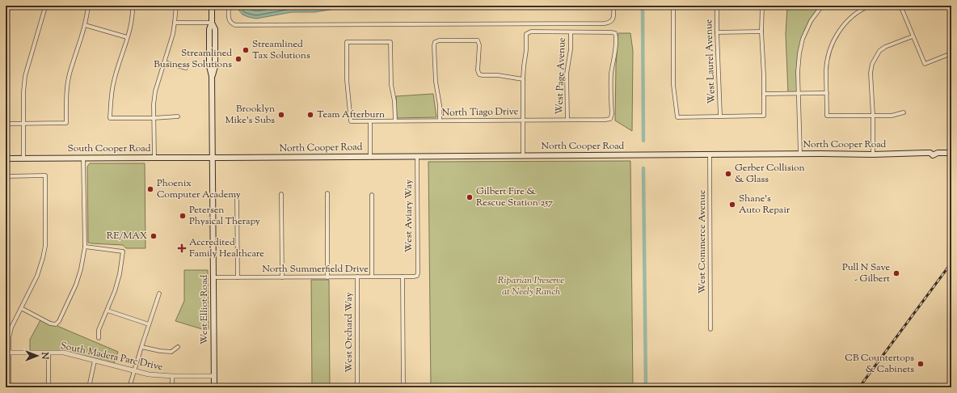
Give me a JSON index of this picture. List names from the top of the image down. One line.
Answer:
{"streets":{"main road":["North Cooper Road","South Cooper Road","West Elliot Road"],"street":["West Laurel Avenue","West Page Avenue","North Tiago Drive","West Aviary Way","West Commerce Avenue","North Summerfield Drive","West Orchard Way","South Madera Parc Drive"]},"crossings":[["West Page Avenue","North Tiago Drive"],["North Cooper Road","South Cooper Road"],["North Cooper Road","West Aviary Way"],["North Cooper Road","West Commerce Avenue"],["North Cooper Road","West Elliot Road"],["South Cooper Road","West Elliot Road"],["West Aviary Way","North Summerfield Drive"],["North Summerfield Drive","West Elliot Road"],["North Summerfield Drive","West Orchard Way"],["West Elliot Road","South Madera Parc Drive"]],"parks":["Riparian Preserve at Neely Ranch"],"places":{"other":["Streamlined Tax Solutions","Streamlined Business Solutions","Brooklyn Mike's Subs","Team Afterburn","Gerber Collision & Glass","Phoenix Computer Academy","Gilbert Fire & Rescue Station 257","Shane's Auto Repair","Petersen Physical Therapy","RE/MAX","Pull N Save - Gilbert","CB Countertops & Cabinets"],"health":["Accredited Family Healthcare"]},"north":"right"}
